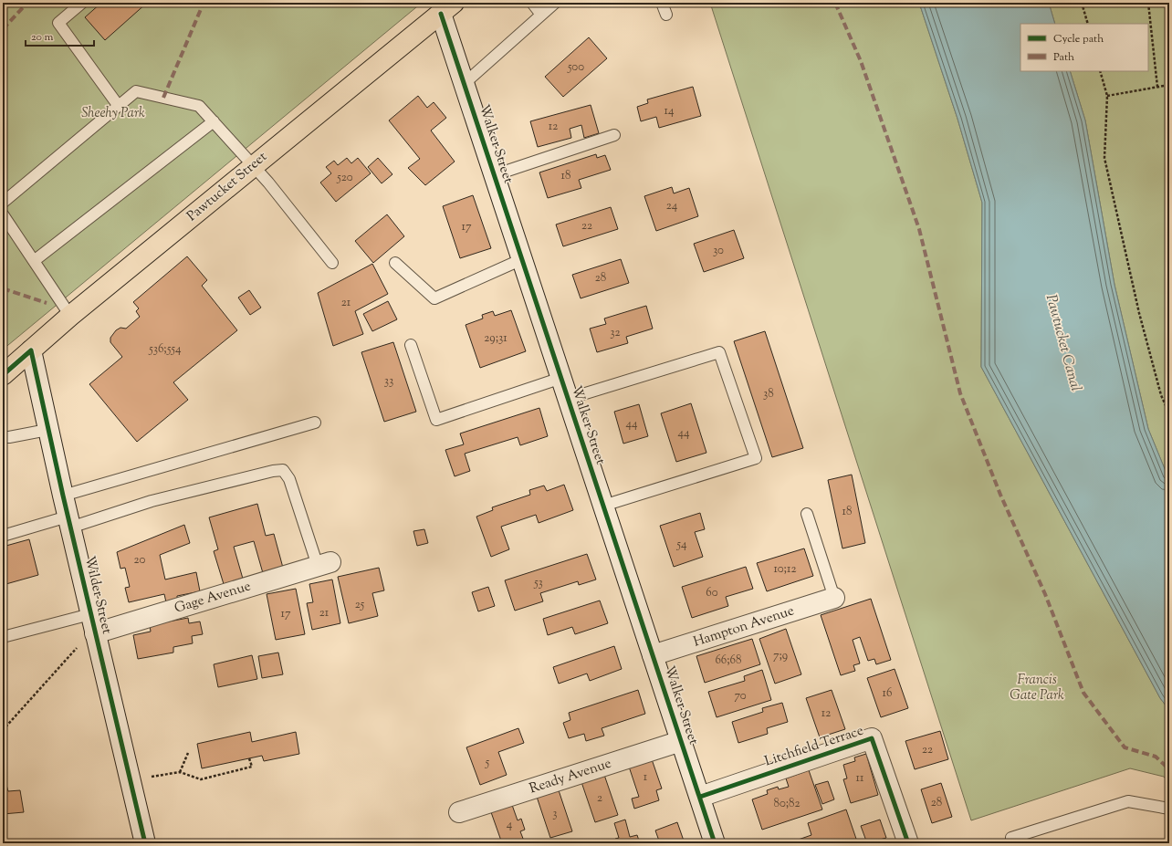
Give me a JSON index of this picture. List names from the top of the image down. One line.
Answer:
{"streets":{"main road":["Pawtucket Street"],"street":["Walker Street","Wilder Street","Gage Avenue","Hampton Avenue","Litchfield Terrace","Ready Avenue"]},"crossings":[["Walker Street","Pawtucket Street"],["Walker Street","Hampton Avenue"],["Walker Street","Litchfield Terrace"],["Walker Street","Ready Avenue"],["Pawtucket Street","Wilder Street"],["Wilder Street","Gage Avenue"]],"water":["Pawtucket Canal"],"parks":["Sheehy Park","Francis Gate Park"],"house_numbers":["500","14","12","18","520","24","22","17","30","28","21","32","29;31","536;554","33","38","44","44","18","54","20","10;12","53","60","25","21","17","7;9","66;68","16","70","12","22","5","1","11","2","28","80;82","3","4"],"legend":["Cycle path","Path"],"scale_bar":"20 m"}
